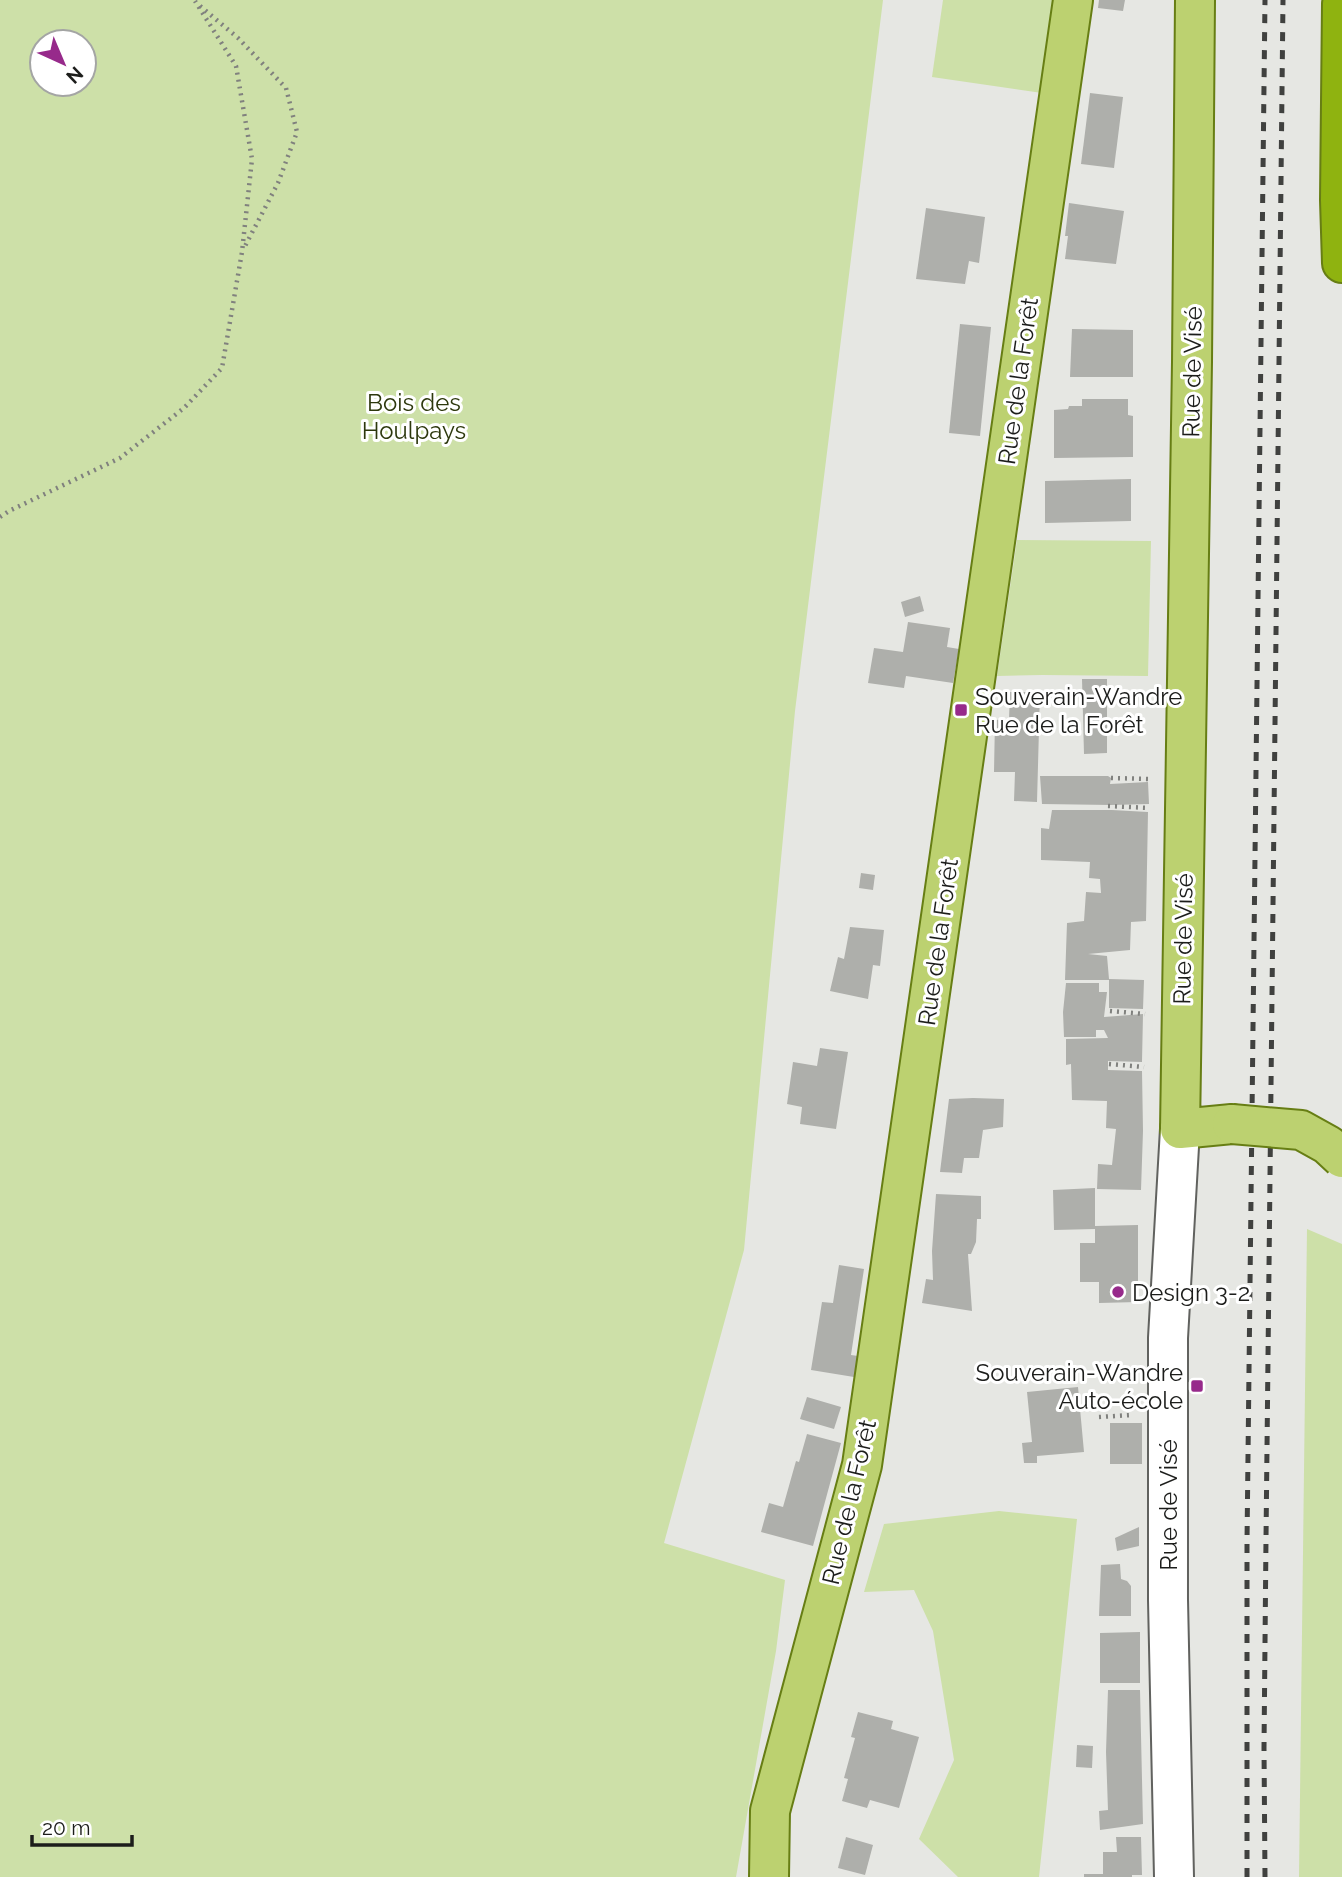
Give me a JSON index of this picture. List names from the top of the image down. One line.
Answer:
{"streets":{"main road":["Rue de Visé","Rue de la Forêt"]},"parks":["Bois des Houlpays"],"places":{"transit":["Souverain-Wandre Rue de la Forêt","Souverain-Wandre Auto-école"],"other":["Design 3-2"]},"scale_bar":"20 m","north":"bottom right"}
